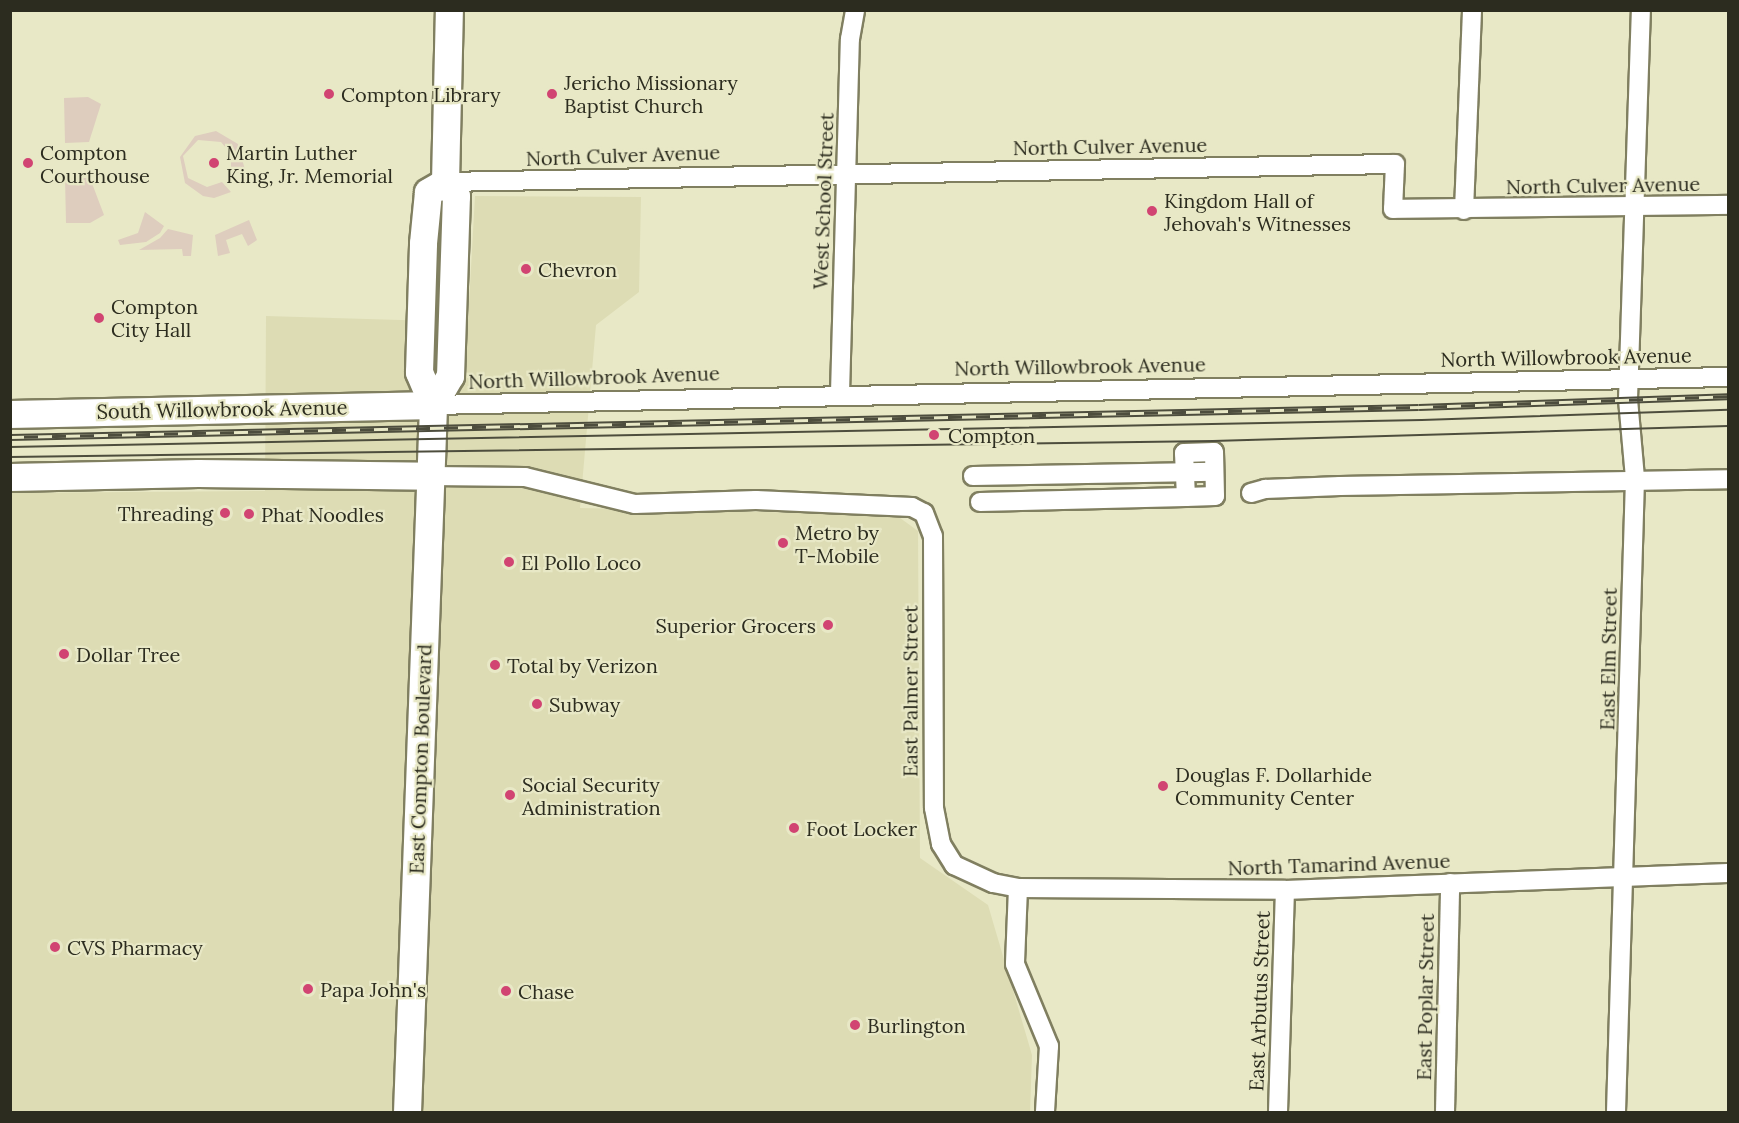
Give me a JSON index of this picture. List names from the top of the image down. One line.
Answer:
{"streets":{"main road":["South Willowbrook Avenue","East Compton Boulevard"],"street":["North Culver Avenue","West School Street","North Willowbrook Avenue","East Elm Street","East Palmer Street","North Tamarind Avenue","East Poplar Street","East Arbutus Street"]},"crossings":[["North Culver Avenue","West School Street"],["North Culver Avenue","East Elm Street"],["West School Street","North Willowbrook Avenue"],["North Willowbrook Avenue","South Willowbrook Avenue"],["North Willowbrook Avenue","East Elm Street"],["North Willowbrook Avenue","East Compton Boulevard"],["South Willowbrook Avenue","East Compton Boulevard"],["East Elm Street","North Tamarind Avenue"],["East Palmer Street","East Compton Boulevard"],["East Palmer Street","North Tamarind Avenue"],["North Tamarind Avenue","East Poplar Street"],["North Tamarind Avenue","East Arbutus Street"]],"places":["Compton Library","Jericho Missionary Baptist Church","Compton Courthouse","Martin Luther King, Jr. Memorial","Kingdom Hall of Jehovah's Witnesses","Chevron","Compton City Hall","Compton","Threading","Phat Noodles","Metro by T-Mobile","El Pollo Loco","Superior Grocers","Dollar Tree","Total by Verizon","Subway","Douglas F. Dollarhide Community Center","Social Security Administration","Foot Locker","CVS Pharmacy","Papa John's","Chase","Burlington"]}
